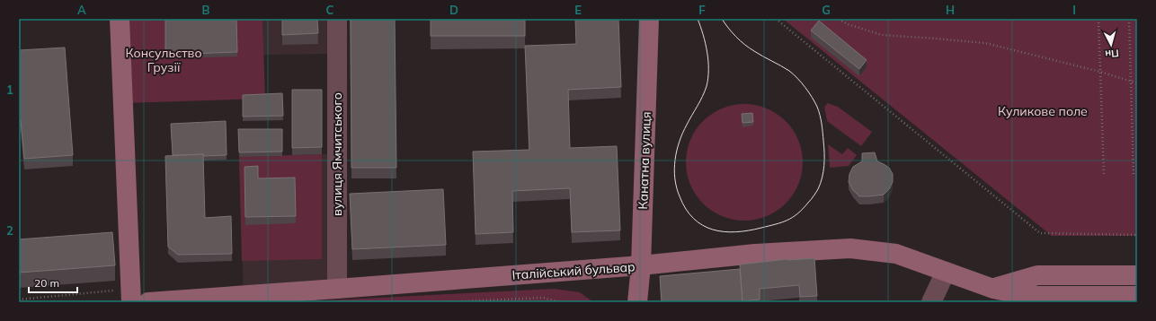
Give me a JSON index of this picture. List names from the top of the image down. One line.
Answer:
{"streets":{"main road":["Канатна вулиця","Італійський бульвар"],"street":["вулиця Ямчитського"]},"crossings":[["вулиця Ямчитського","Італійський бульвар"],["Канатна вулиця","Італійський бульвар"]],"parks":["Консульство Грузії","Куликове поле"],"scale_bar":"20 m","north":"bottom","grid":{"columns":["A","B","C","D","E","F","G","H","I"],"rows":["1","2"]}}
